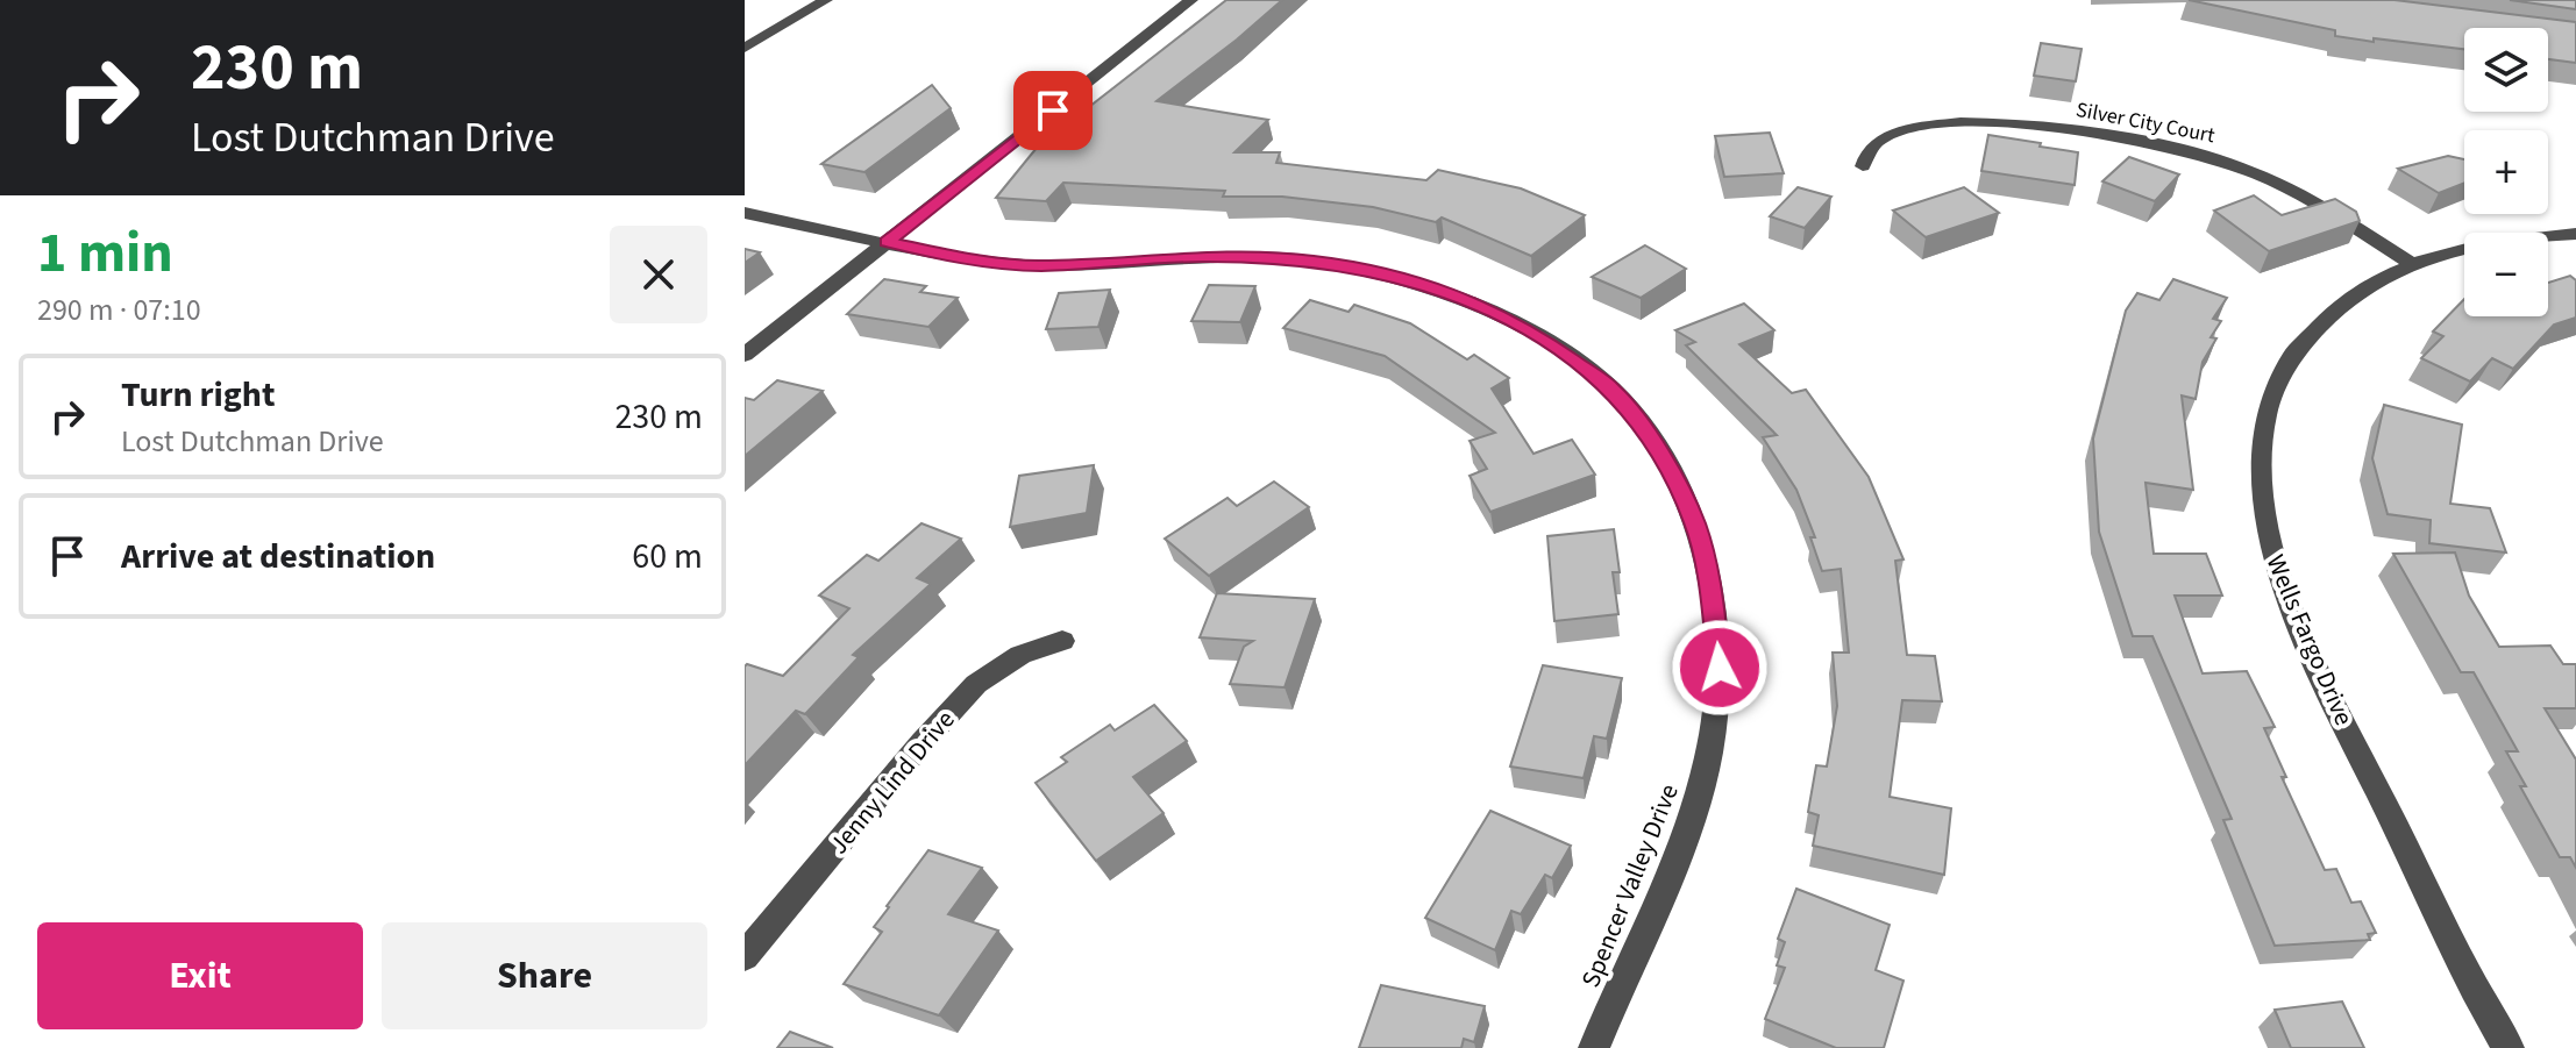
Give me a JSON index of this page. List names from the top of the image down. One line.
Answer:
{"streets":{"street":["Silver City Court","Wells Fargo Drive","Jenny Lind Drive","Spencer Valley Drive"]},"crossings":[["Silver City Court","Wells Fargo Drive"]],"page":{"turn":["230 m","Lost Dutchman Drive"],"map_buttons":["+","−"],"heading":["1 min","290 m · 07:10"],"list":[{"name":"Turn right","note":"Lost Dutchman Drive","value":"230 m"},{"name":"Arrive at destination","value":"60 m"}],"buttons":["Exit","Share"]}}
